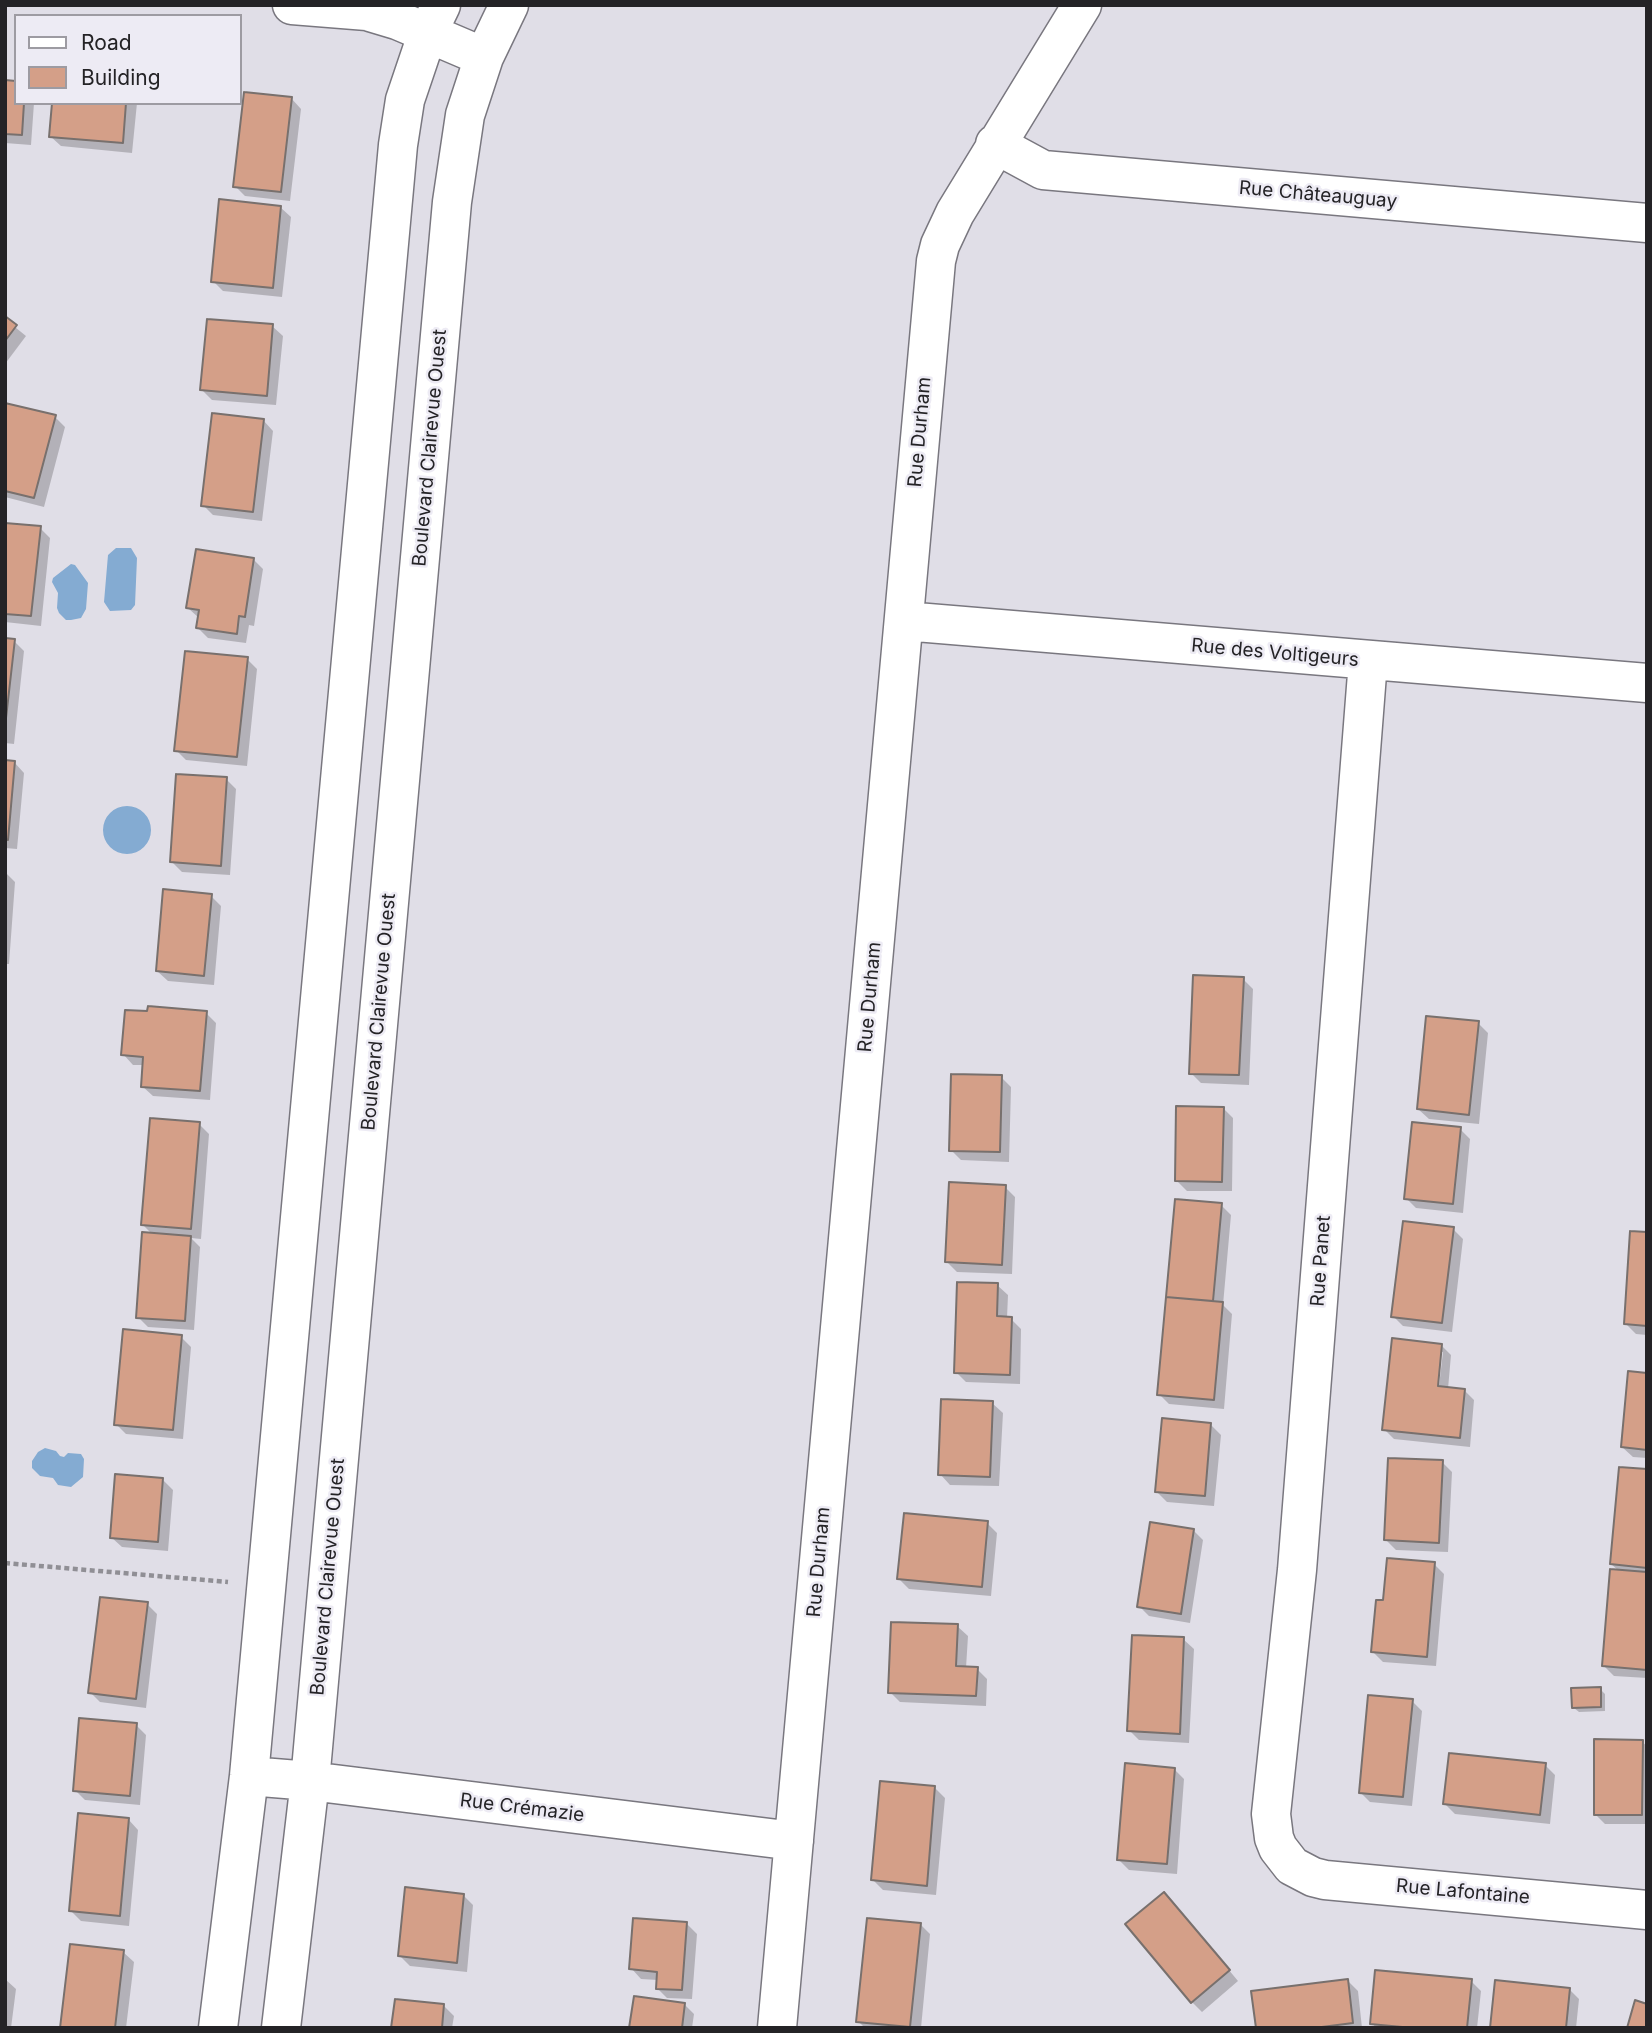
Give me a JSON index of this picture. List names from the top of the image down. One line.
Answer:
{"streets":{"street":["Rue Châteauguay","Rue Durham","Boulevard Clairevue Ouest","Rue des Voltigeurs","Rue Panet","Rue Crémazie","Rue Lafontaine"]},"crossings":[["Rue Châteauguay","Rue Durham"],["Rue Durham","Rue des Voltigeurs"],["Rue Durham","Rue Crémazie"],["Boulevard Clairevue Ouest","Rue Crémazie"],["Rue des Voltigeurs","Rue Panet"],["Rue Panet","Rue Lafontaine"]],"legend":["Road","Building"]}
